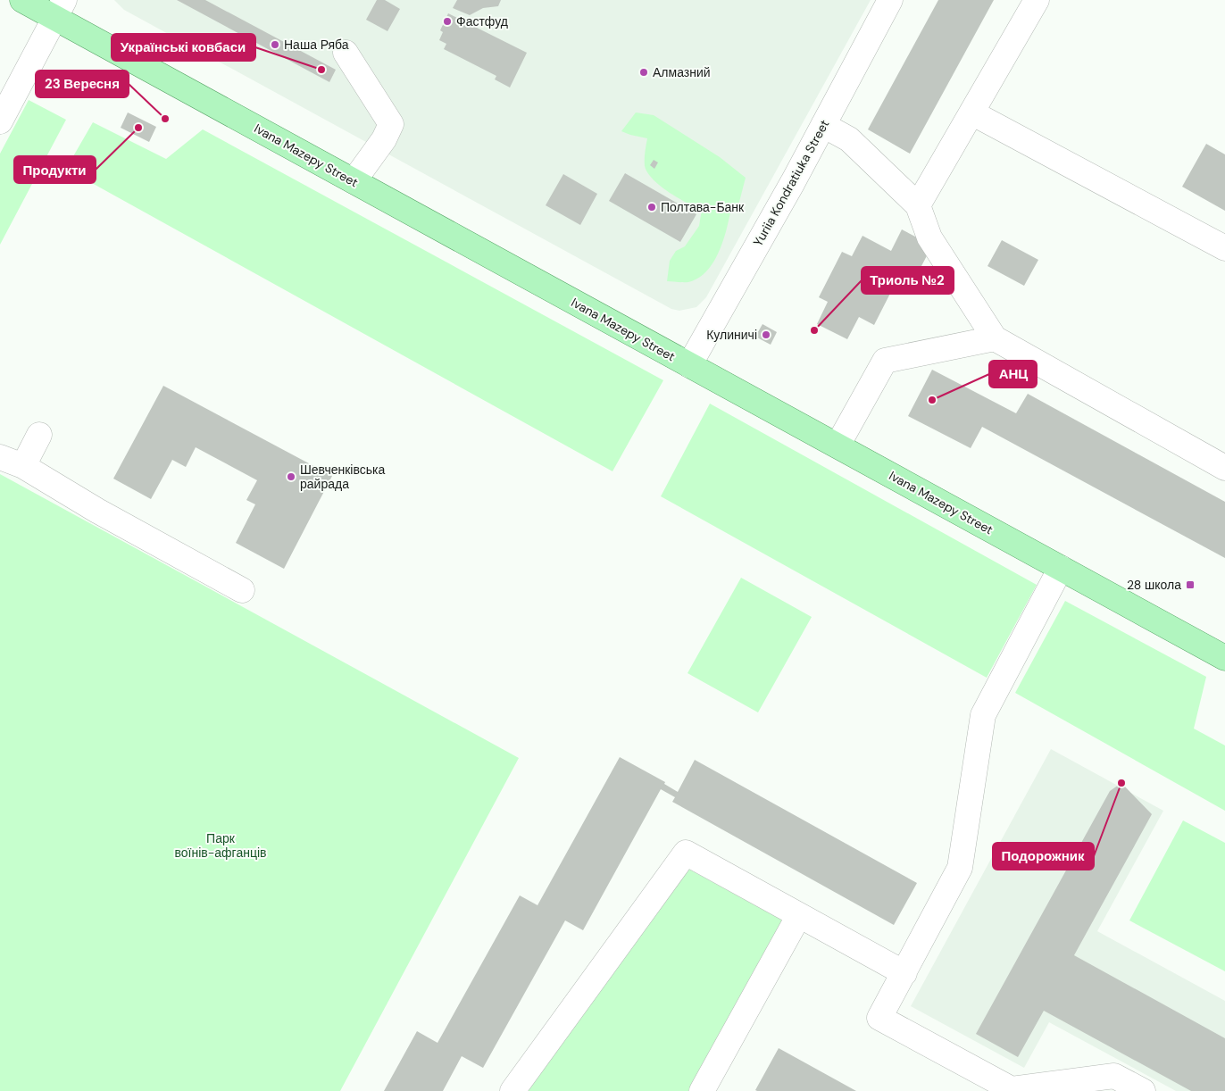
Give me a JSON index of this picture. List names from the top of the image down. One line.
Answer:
{"streets":{"main road":["Ivana Mazepy Street"],"street":["Yuriia Kondratiuka Street"]},"crossings":[["Ivana Mazepy Street","Yuriia Kondratiuka Street"]],"parks":["Парк воїнів-афганців"],"places":{"other":["Фастфуд","Наша Ряба","Українські ковбаси","Алмазний","23 Вересня","Продукти","Полтава-Банк","Триоль №2","Кулиничі","АНЦ","Шевченківська райрада","Подорожник"],"transit":["28 школа"]}}
